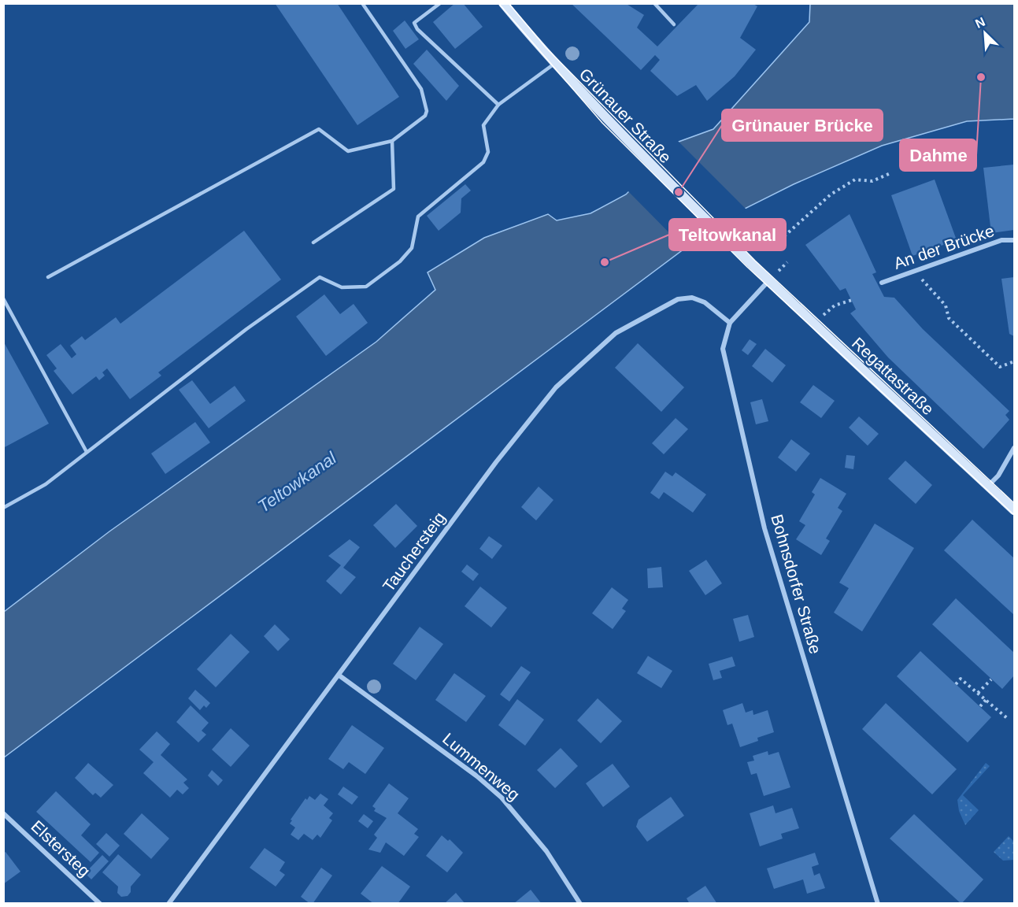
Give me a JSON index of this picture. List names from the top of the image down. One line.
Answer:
{"streets":{"main road":["Grünauer Straße","Regattastraße"],"street":["An der Brücke","Tauchersteig","Bohnsdorfer Straße","Lummenweg","Elstersteg"]},"crossings":[["Grünauer Straße","Regattastraße"],["Regattastraße","Bohnsdorfer Straße"],["Tauchersteig","Bohnsdorfer Straße"],["Tauchersteig","Lummenweg"]],"water":["Teltowkanal"],"places":["Dahme","Grünauer Brücke","Teltowkanal"],"north":"top left"}
